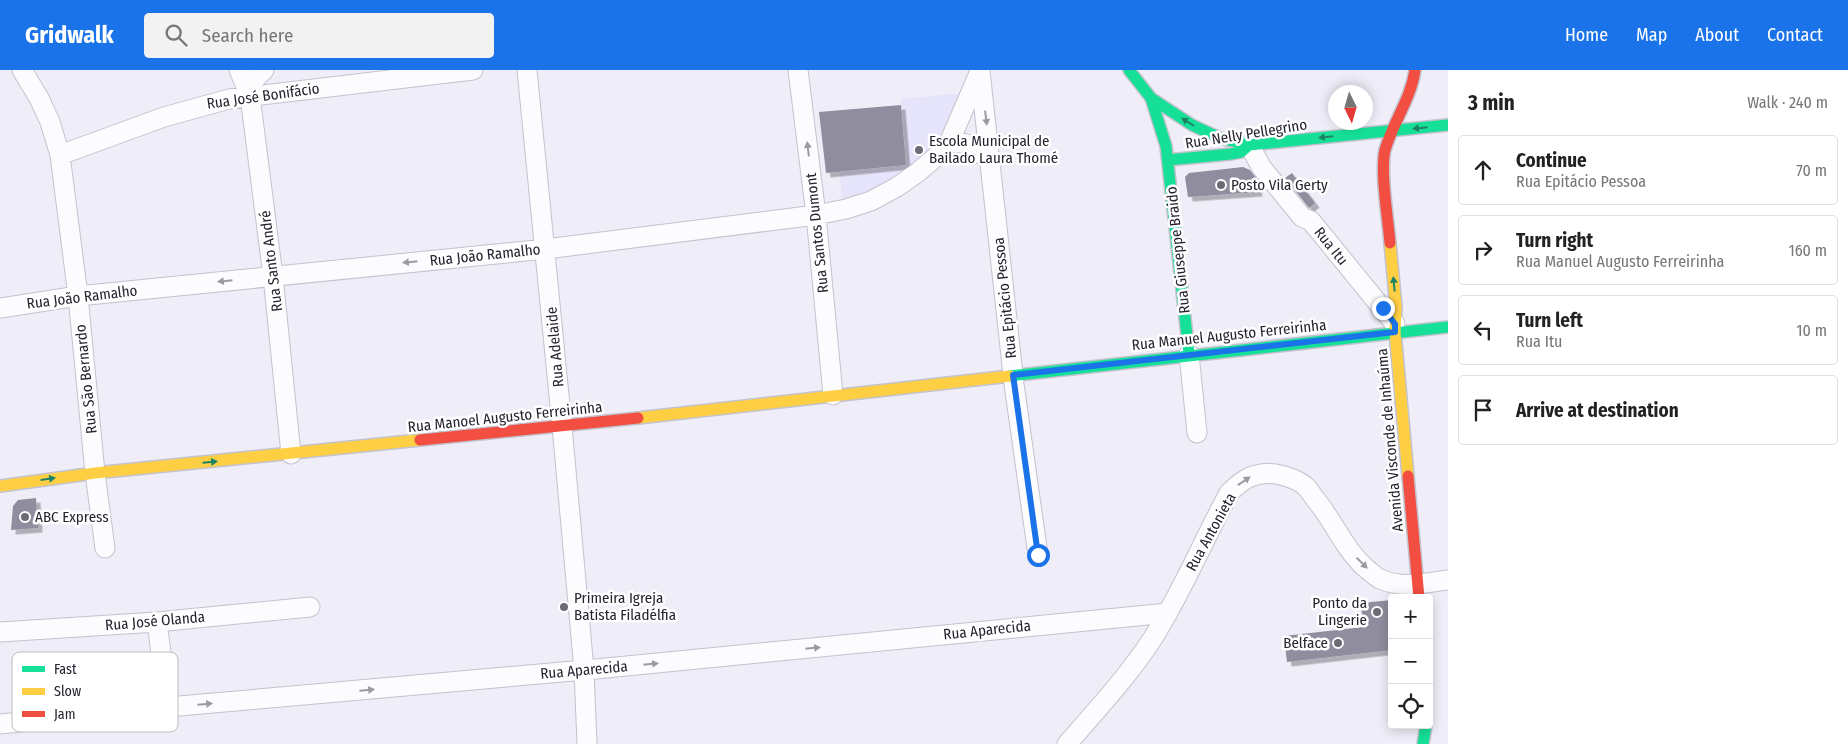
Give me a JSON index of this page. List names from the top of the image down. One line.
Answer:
{"streets":{"main road":["Rua Nelly Pellegrino","Rua Giuseppe Braido","Rua Manuel Augusto Ferreirinha","Rua Manoel Augusto Ferreirinha","Avenida Visconde de Inhaúma"],"street":["Rua José Bonifácio","Rua Santos Dumont","Rua Itu","Rua João Ramalho","Rua Santo André","Rua Epitácio Pessoa","Rua Adelaide","Rua São Bernardo","Rua Antonieta","Rua José Olanda","Rua Aparecida"]},"crossings":[["Rua José Bonifácio","Rua Santo André"],["Rua José Bonifácio","Rua São Bernardo"],["Rua Nelly Pellegrino","Rua Itu"],["Rua Nelly Pellegrino","Rua Giuseppe Braido"],["Rua Nelly Pellegrino","Avenida Visconde de Inhaúma"],["Rua Santos Dumont","Rua João Ramalho"],["Rua Santos Dumont","Rua Manoel Augusto Ferreirinha"],["Rua Itu","Rua Manuel Augusto Ferreirinha"],["Rua Itu","Avenida Visconde de Inhaúma"],["Rua Giuseppe Braido","Rua Manuel Augusto Ferreirinha"],["Rua João Ramalho","Rua Santo André"],["Rua João Ramalho","Rua Epitácio Pessoa"],["Rua João Ramalho","Rua Adelaide"],["Rua João Ramalho","Rua São Bernardo"],["Rua Santo André","Rua Manoel Augusto Ferreirinha"],["Rua Epitácio Pessoa","Rua Manuel Augusto Ferreirinha"],["Rua Epitácio Pessoa","Rua Manoel Augusto Ferreirinha"],["Rua Manuel Augusto Ferreirinha","Rua Manoel Augusto Ferreirinha"],["Rua Manuel Augusto Ferreirinha","Avenida Visconde de Inhaúma"],["Rua Adelaide","Rua Manoel Augusto Ferreirinha"],["Rua Adelaide","Rua Aparecida"],["Rua São Bernardo","Rua Manoel Augusto Ferreirinha"],["Avenida Visconde de Inhaúma","Rua Antonieta"],["Rua Antonieta","Rua Aparecida"]],"one_way":["Rua Nelly Pellegrino","Rua Santos Dumont","Rua João Ramalho","Avenida Visconde de Inhaúma","Rua Aparecida"],"places":["Escola Municipal de Bailado Laura Thomé","Posto Vila Gerty","ABC Express","Primeira Igreja Batista Filadélfia","Ponto da Lingerie","Belface"],"legend":["Fast","Slow","Jam"],"north":"bottom","page":{"header":"Gridwalk","search":"Search here","nav":["Home","Map","About","Contact"],"heading":["3 min","Walk · 240 m"],"list":[["Continue","Rua Epitácio Pessoa","70 m"],["Turn right","Rua Manuel Augusto Ferreirinha","160 m"],["Turn left","Rua Itu","10 m"],"Arrive at destination"],"map_buttons":["+","−"]}}
